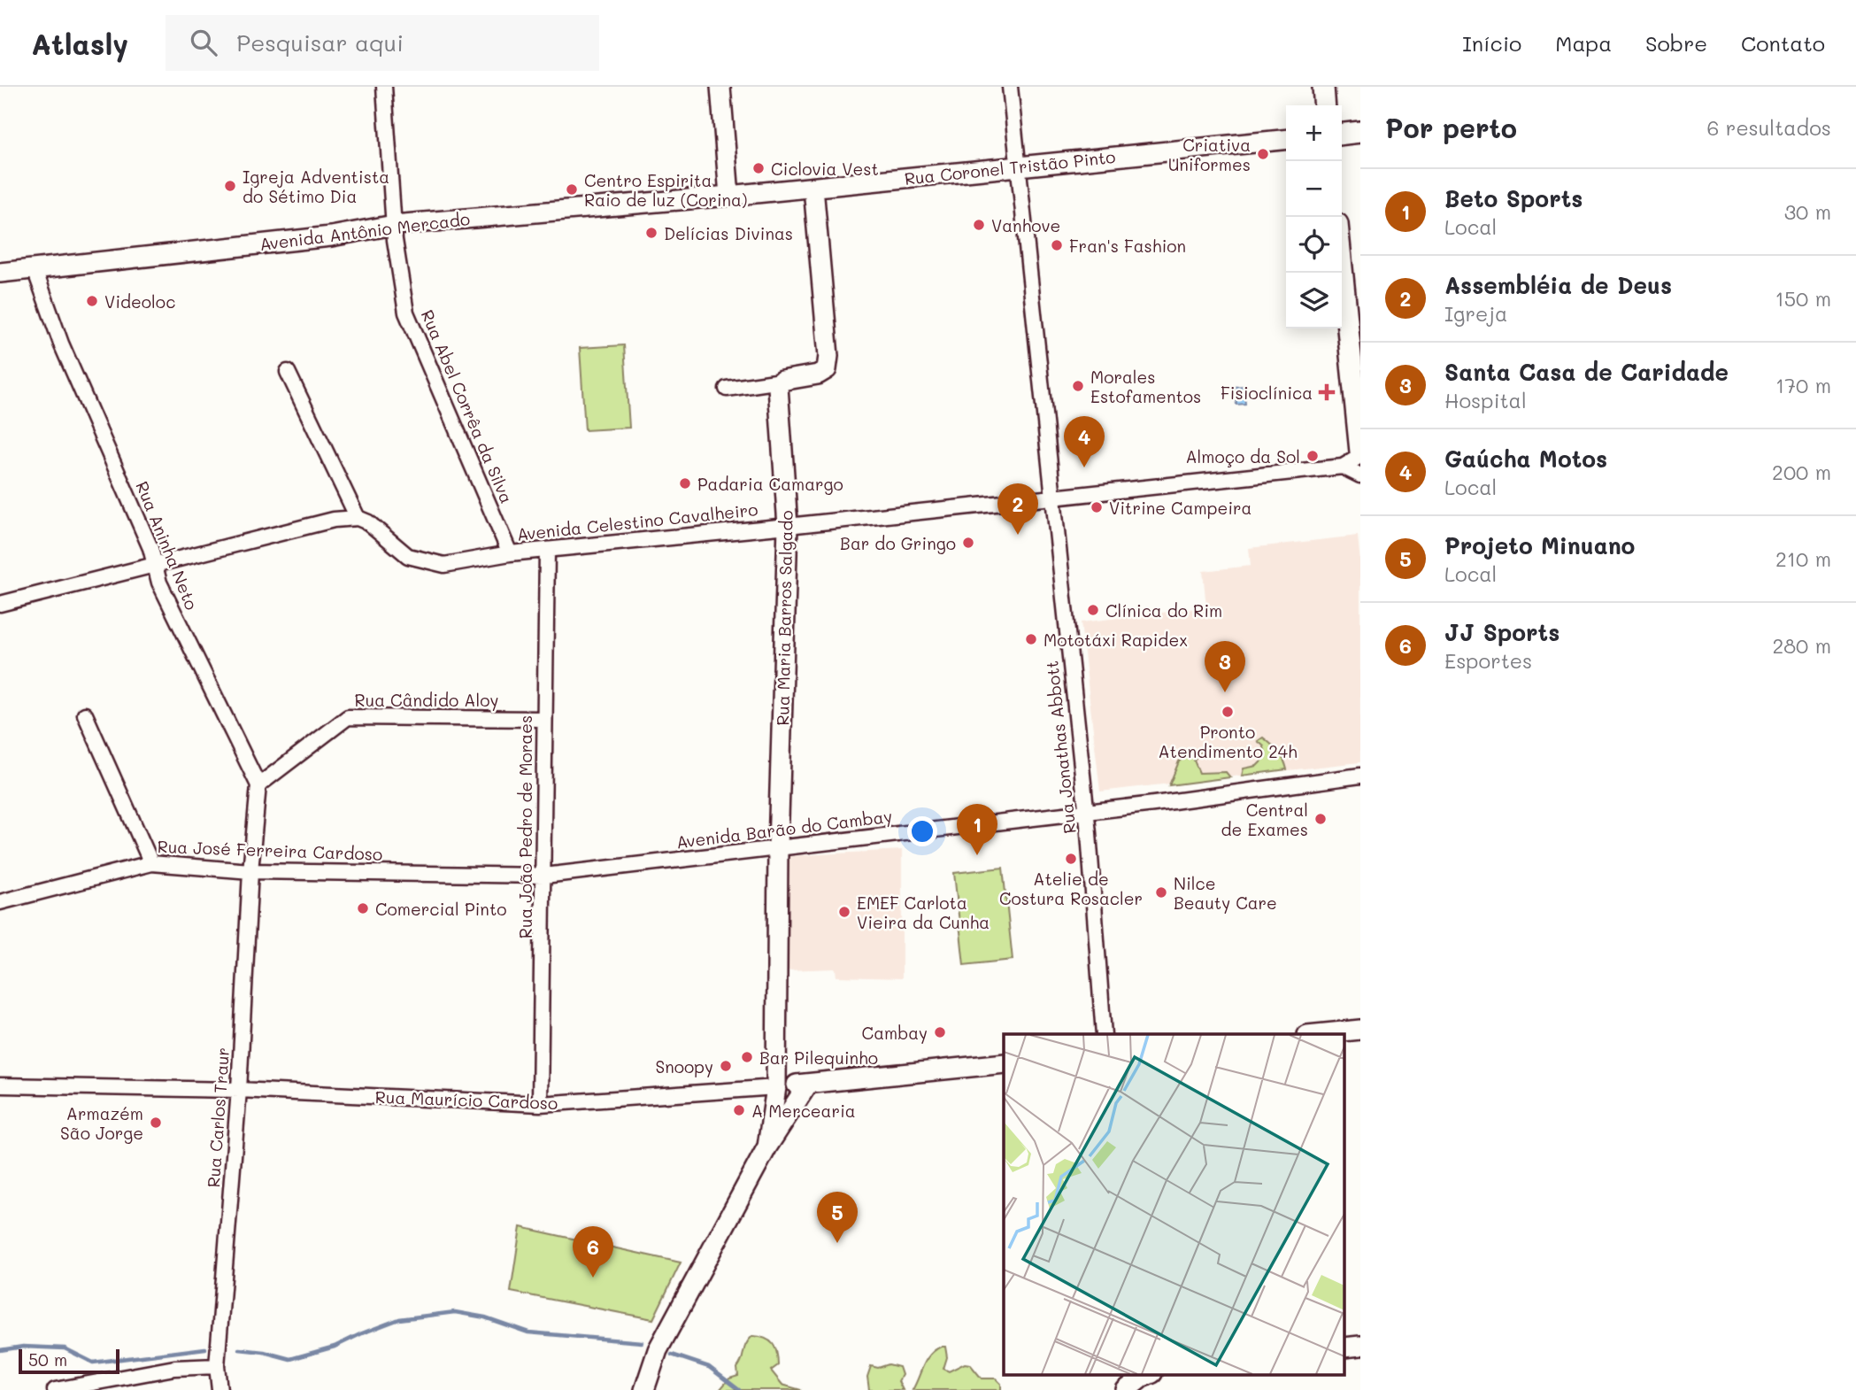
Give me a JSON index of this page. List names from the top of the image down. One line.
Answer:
{"streets":{"street":["Rua Coronel Tristão Pinto","Avenida Antônio Mercado","Rua Abel Corrêa da Silva","Avenida Celestino Cavalheiro","Rua Aninha Neto","Rua Maria Barros Salgado","Rua Cândido Aloy","Rua Jonathas Abbott","Rua João Pedro de Moraes","Avenida Barão do Cambay","Rua José Ferreira Cardoso","Rua Maurício Cardoso","Rua Carlos Traur"]},"crossings":[["Rua Coronel Tristão Pinto","Avenida Antônio Mercado"],["Rua Coronel Tristão Pinto","Rua Jonathas Abbott"],["Avenida Antônio Mercado","Rua Abel Corrêa da Silva"],["Avenida Antônio Mercado","Rua Aninha Neto"],["Rua Abel Corrêa da Silva","Avenida Celestino Cavalheiro"],["Avenida Celestino Cavalheiro","Rua Maria Barros Salgado"],["Avenida Celestino Cavalheiro","Rua Jonathas Abbott"],["Avenida Celestino Cavalheiro","Rua João Pedro de Moraes"],["Rua Aninha Neto","Rua Cândido Aloy"],["Rua Maria Barros Salgado","Avenida Barão do Cambay"],["Rua Maria Barros Salgado","Rua Maurício Cardoso"],["Rua Cândido Aloy","Rua João Pedro de Moraes"],["Rua Jonathas Abbott","Avenida Barão do Cambay"],["Rua João Pedro de Moraes","Avenida Barão do Cambay"],["Rua João Pedro de Moraes","Rua José Ferreira Cardoso"],["Rua João Pedro de Moraes","Rua Maurício Cardoso"],["Avenida Barão do Cambay","Rua José Ferreira Cardoso"],["Rua José Ferreira Cardoso","Rua Carlos Traur"],["Rua Maurício Cardoso","Rua Carlos Traur"]],"places":{"other":["Criativa Uniformes","Ciclovia Vest","Igreja Adventista do Sétimo Dia","Centro Espirita Raio de luz (Corina)","Vanhove","Delícias Divinas","Fran's Fashion","Videoloc","Morales Estofamentos","Almoço da Sol","Padaria Camargo","Vitrine Campeira","Bar do Gringo","Clínica do Rim","Mototáxi Rapidex","Pronto Atendimento 24h","Central de Exames","Atelie de Costura Rosacler","Nilce Beauty Care","Comercial Pinto","EMEF Carlota Vieira da Cunha","Cambay","Bar Pilequinho","Snoopy","A Mercearia","Armazém São Jorge"],"health":["Fisioclínica"]},"scale_bar":"50 m","page":{"header":"Atlasly","search":"Pesquisar aqui","nav":["Início","Mapa","Sobre","Contato"],"heading":["Por perto","6 resultados"],"map_buttons":["+","−"],"list":[{"mark":"1","name":"Beto Sports","note":"Local","value":"30 m"},{"mark":"2","name":"Assembléia de Deus","note":"Igreja","value":"150 m"},{"mark":"3","name":"Santa Casa de Caridade","note":"Hospital","value":"170 m"},{"mark":"4","name":"Gaúcha Motos","note":"Local","value":"200 m"},{"mark":"5","name":"Projeto Minuano","note":"Local","value":"210 m"},{"mark":"6","name":"JJ Sports","note":"Esportes","value":"280 m"}],"pins":["4","2","3","1","5","6"],"scale":"50 m"}}
